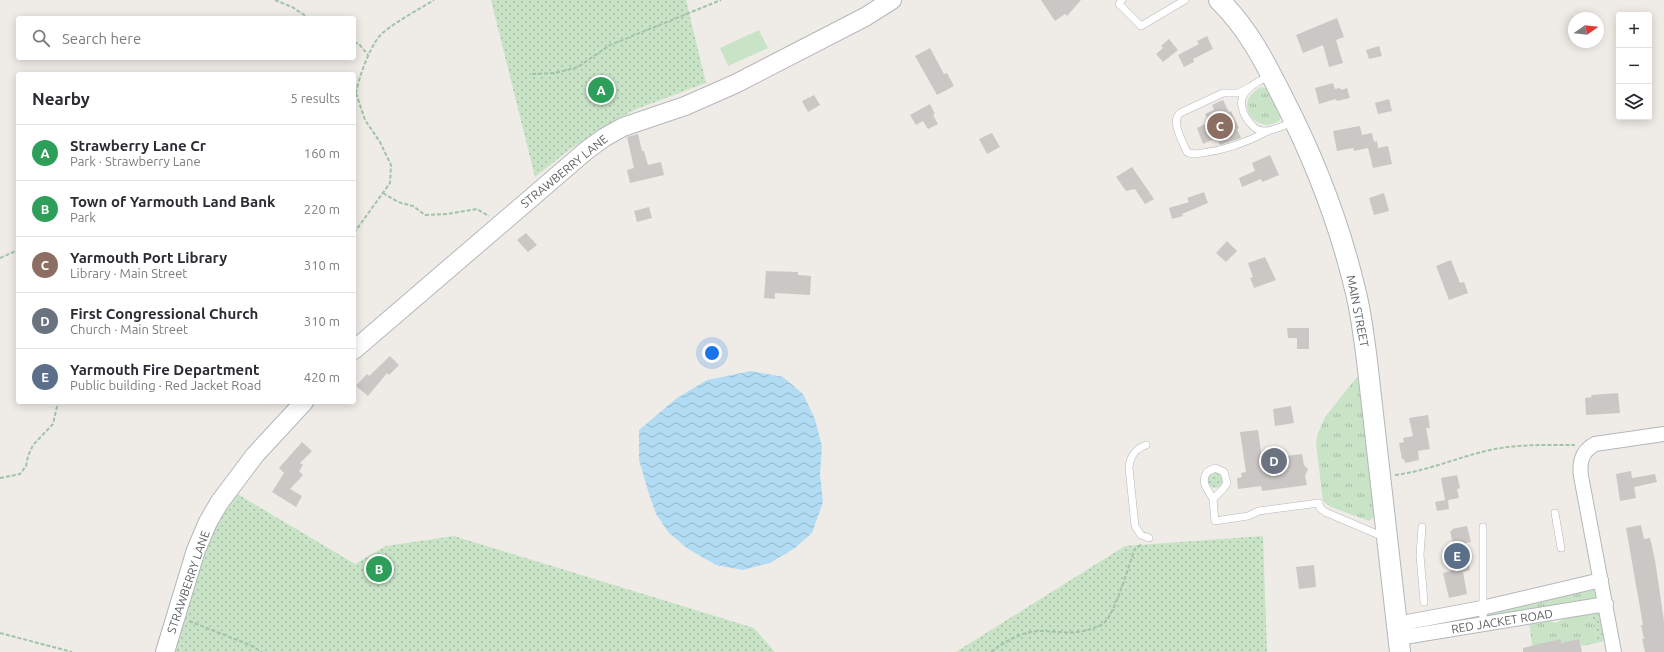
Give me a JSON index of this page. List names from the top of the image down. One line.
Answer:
{"streets":{"main road":["MAIN STREET"],"street":["STRAWBERRY LANE","RED JACKET ROAD"]},"crossings":[["MAIN STREET","RED JACKET ROAD"]],"north":"right","page":{"map_buttons":["+","−"],"search":"Search here","heading":["Nearby","5 results"],"pins":["A","C","D","E","B"],"list":[{"mark":"A","name":"Strawberry Lane Cr","note":"Park · Strawberry Lane","value":"160 m"},{"mark":"B","name":"Town of Yarmouth Land Bank","note":"Park","value":"220 m"},{"mark":"C","name":"Yarmouth Port Library","note":"Library · Main Street","value":"310 m"},{"mark":"D","name":"First Congressional Church","note":"Church · Main Street","value":"310 m"},{"mark":"E","name":"Yarmouth Fire Department","note":"Public building · Red Jacket Road","value":"420 m"}]}}
